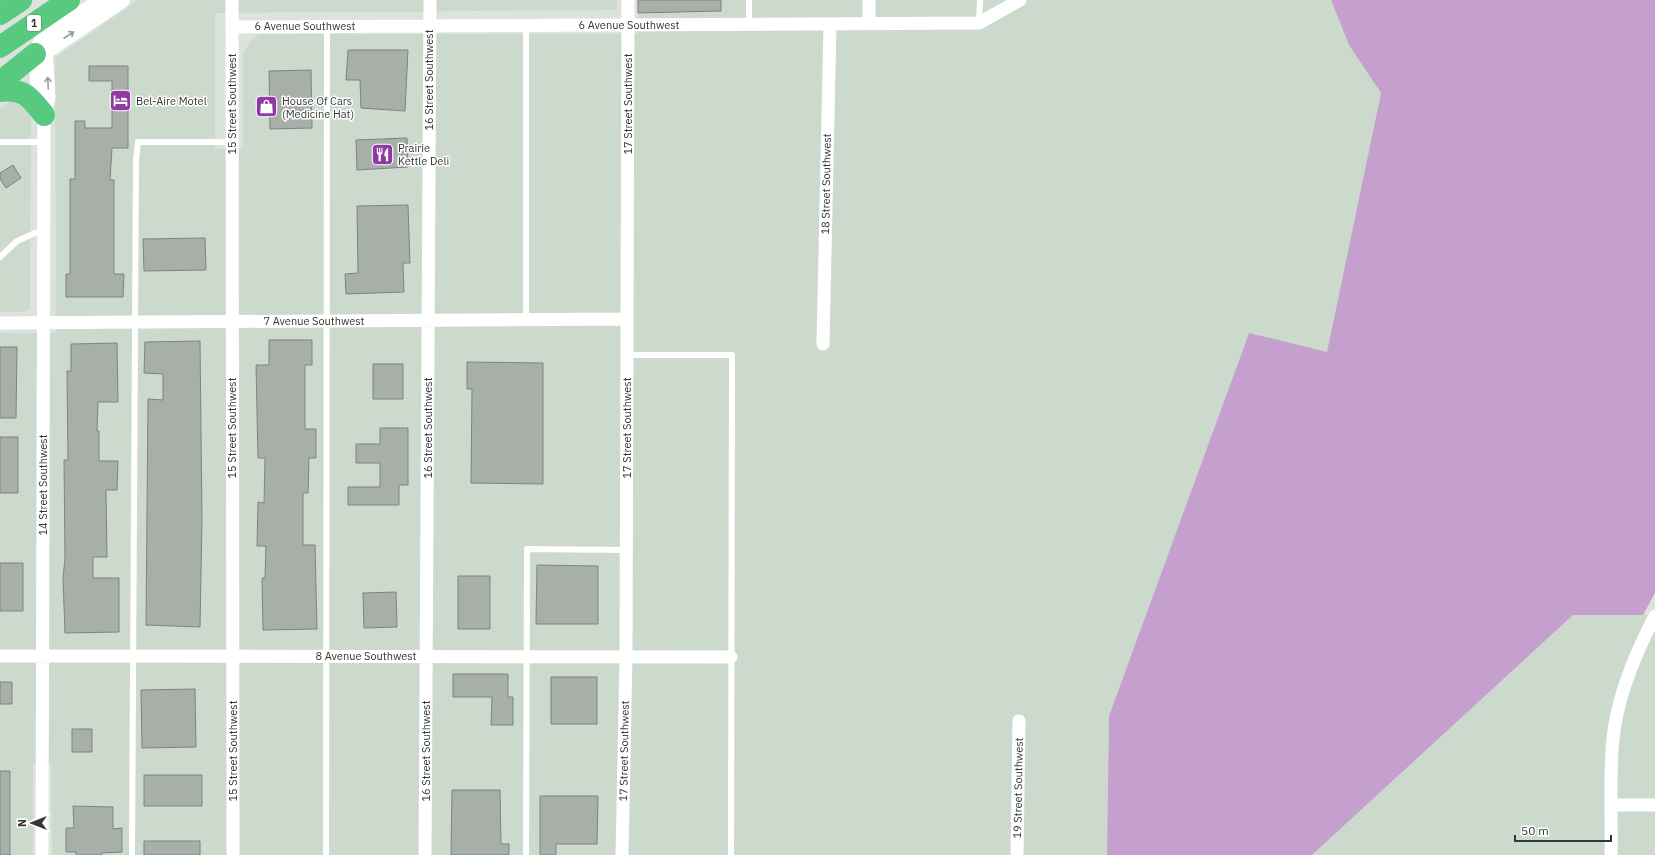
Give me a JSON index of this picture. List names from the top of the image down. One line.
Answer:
{"streets":{"highway":["1"],"street":["6 Avenue Southwest","16 Street Southwest","15 Street Southwest","17 Street Southwest","18 Street Southwest","7 Avenue Southwest","14 Street Southwest","8 Avenue Southwest","19 Street Southwest"]},"crossings":[["6 Avenue Southwest","16 Street Southwest"],["6 Avenue Southwest","15 Street Southwest"],["6 Avenue Southwest","17 Street Southwest"],["6 Avenue Southwest","18 Street Southwest"],["16 Street Southwest","7 Avenue Southwest"],["16 Street Southwest","8 Avenue Southwest"],["15 Street Southwest","7 Avenue Southwest"],["15 Street Southwest","8 Avenue Southwest"],["17 Street Southwest","7 Avenue Southwest"],["17 Street Southwest","8 Avenue Southwest"],["7 Avenue Southwest","14 Street Southwest"],["14 Street Southwest","8 Avenue Southwest"]],"places":{"hotel":["Bel-Aire Motel"],"shop":["House Of Cars (Medicine Hat)"],"restaurant":["Prairie Kettle Deli"]},"scale_bar":"50 m","north":"left"}
